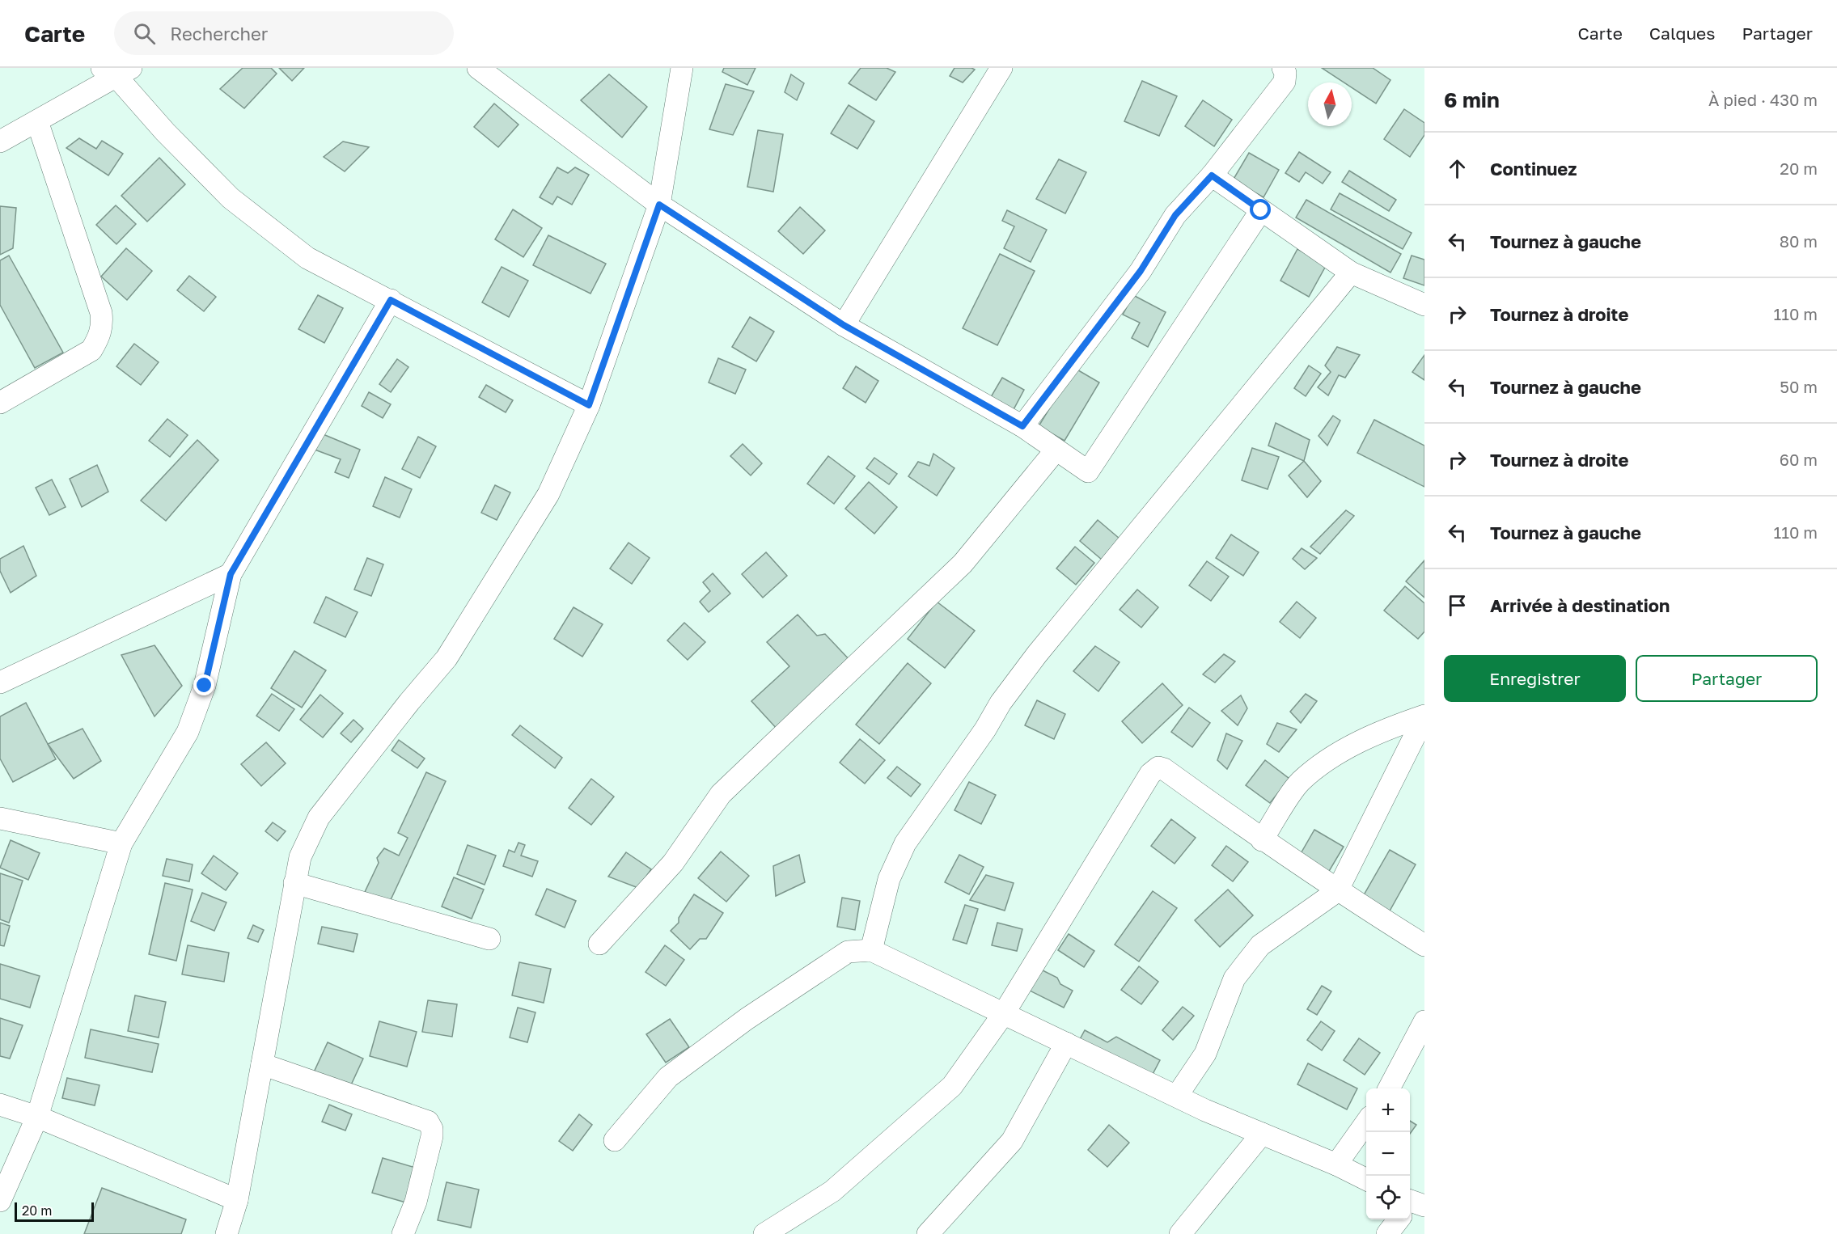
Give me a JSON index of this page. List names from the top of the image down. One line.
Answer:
{"scale_bar":"20 m","north":"top","page":{"header":"Carte","search":"Rechercher","nav":["Carte","Calques","Partager"],"heading":["6 min","À pied · 430 m"],"list":[["Continuez","20 m"],["Tournez à gauche","80 m"],["Tournez à droite","110 m"],["Tournez à gauche","50 m"],["Tournez à droite","60 m"],["Tournez à gauche","110 m"],"Arrivée à destination"],"buttons":["Enregistrer","Partager"],"map_buttons":["+","−"],"scale":"20 m"}}
